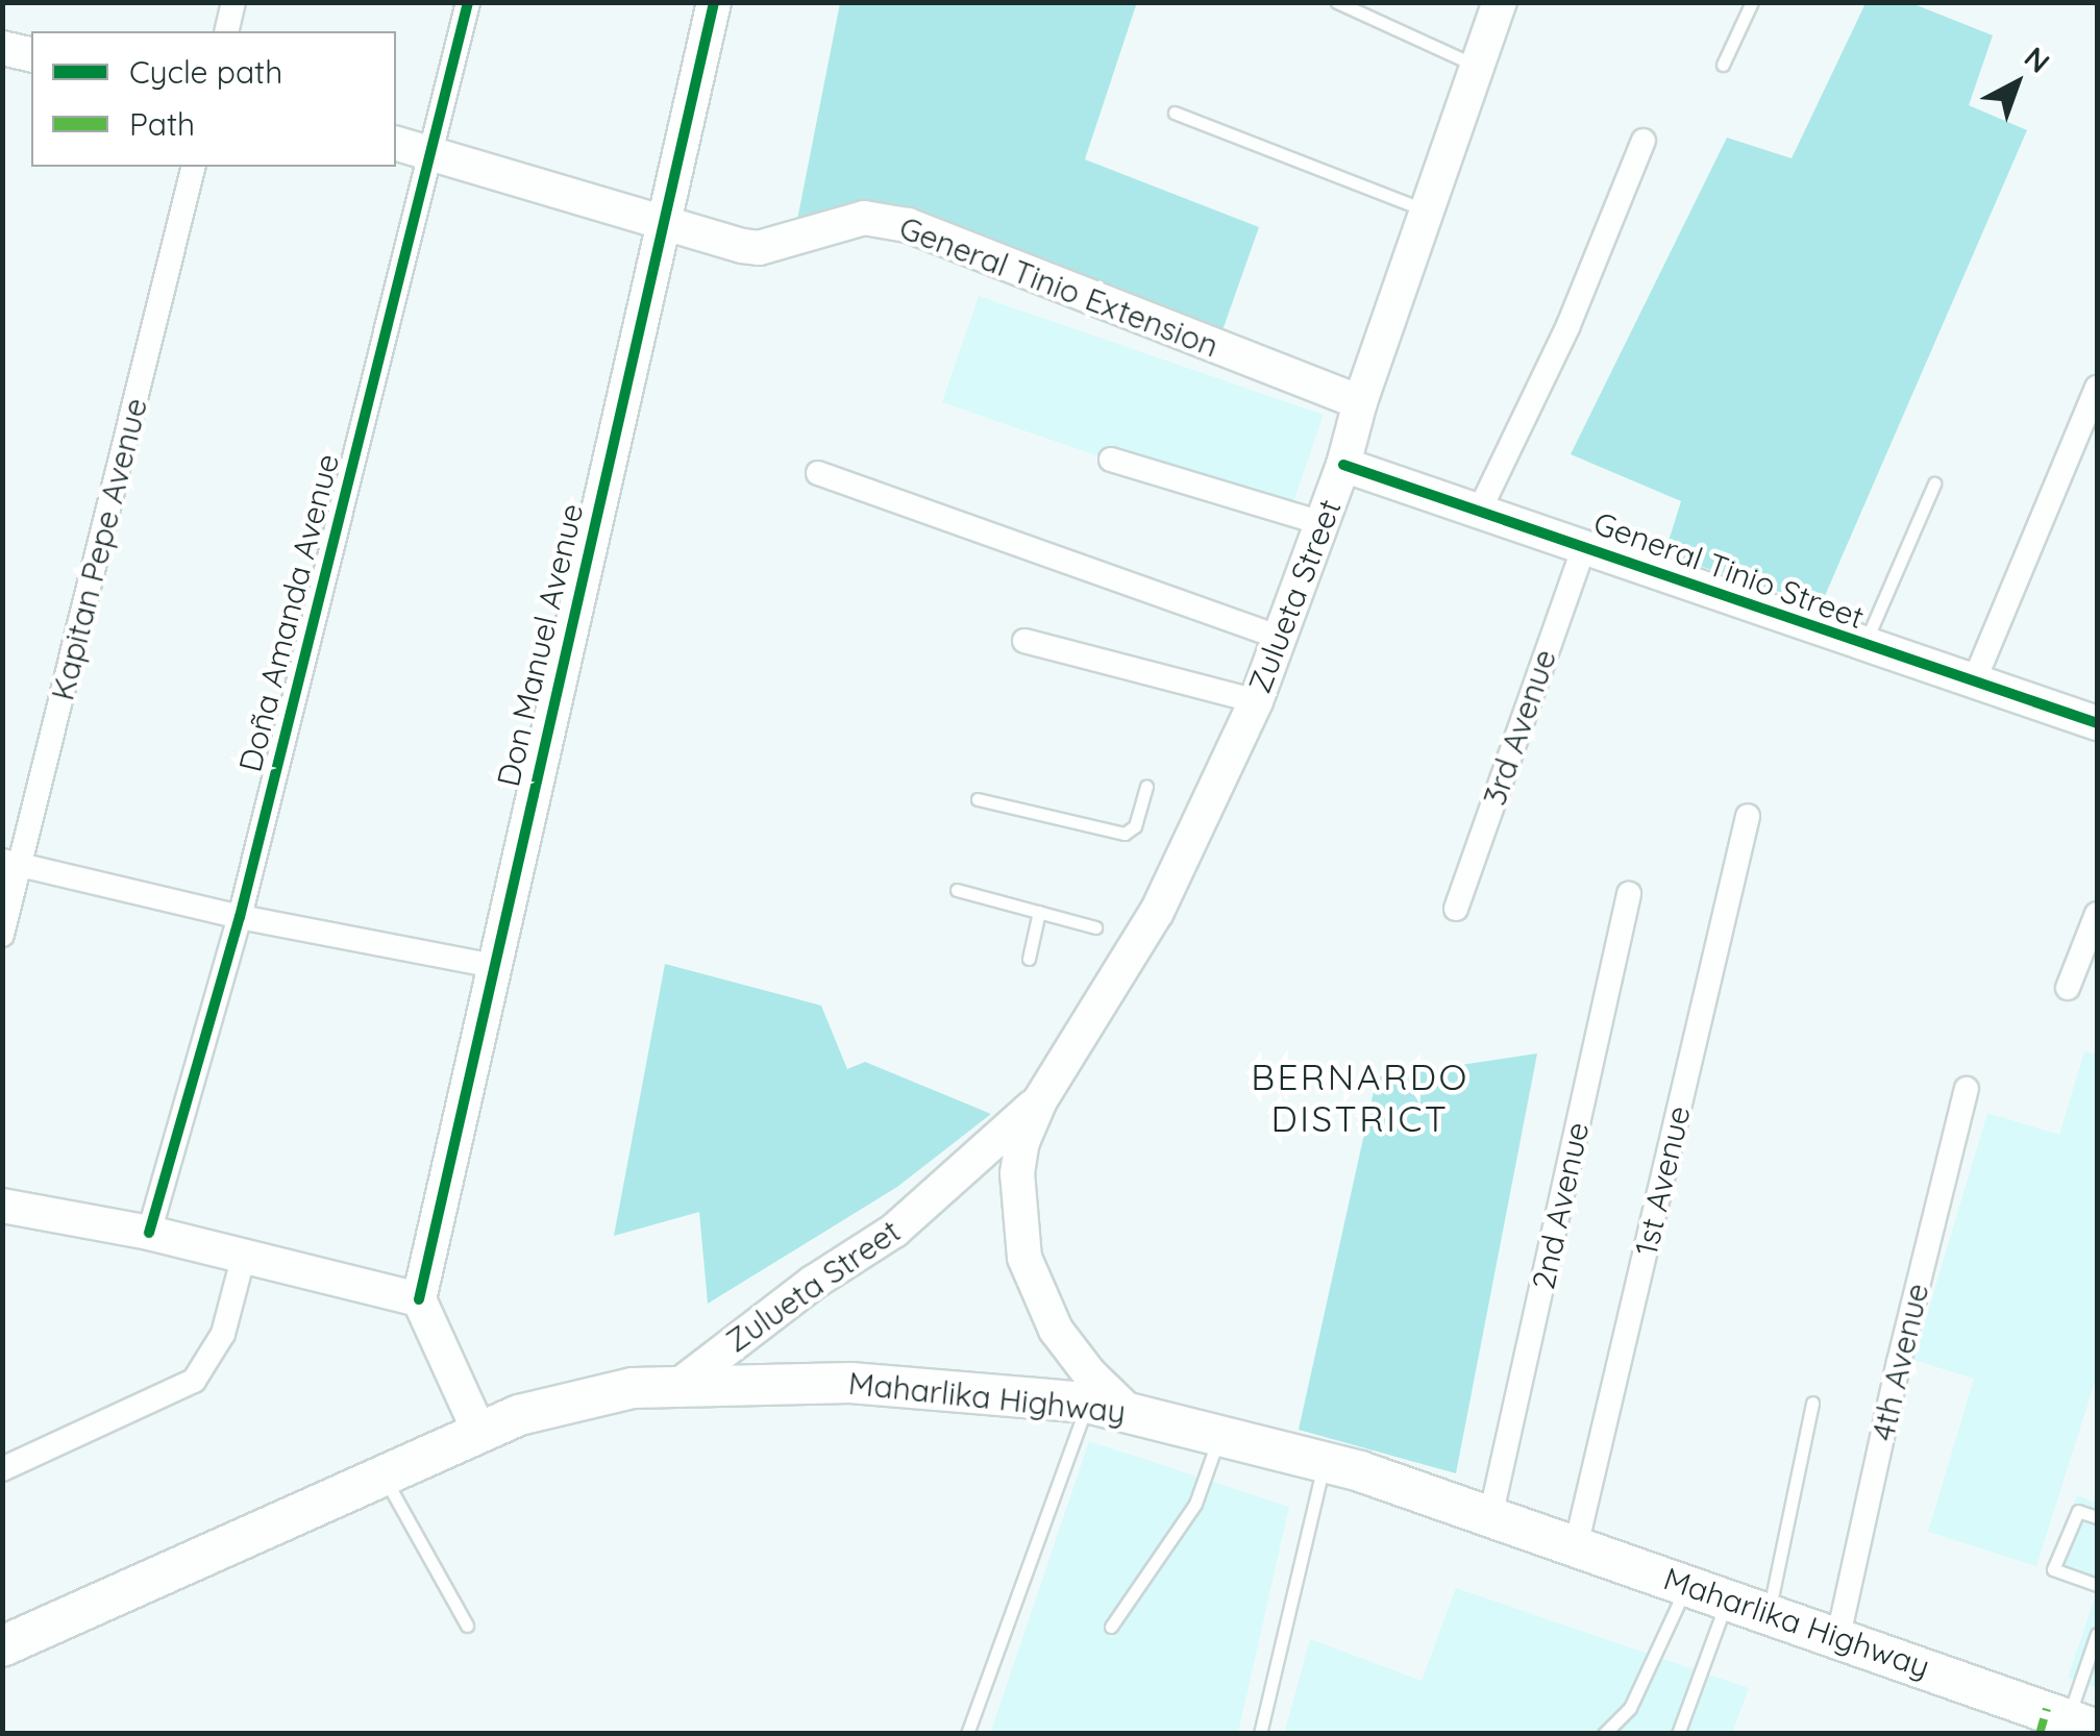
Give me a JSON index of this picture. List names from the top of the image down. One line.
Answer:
{"streets":{"main road":["Maharlika Highway"],"street":["General Tinio Extension","Kapitan Pepe Avenue","General Tinio Street","Zulueta Street","Doña Amanda Avenue","Don Manuel Avenue","3rd Avenue","1st Avenue","2nd Avenue","4th Avenue"]},"crossings":[["General Tinio Extension","Zulueta Street"],["General Tinio Extension","Doña Amanda Avenue"],["General Tinio Extension","Don Manuel Avenue"],["General Tinio Street","Zulueta Street"],["General Tinio Street","3rd Avenue"],["Zulueta Street","Maharlika Highway"],["1st Avenue","Maharlika Highway"],["2nd Avenue","Maharlika Highway"],["4th Avenue","Maharlika Highway"]],"districts":["BERNARDO DISTRICT"],"legend":["Cycle path","Path"],"north":"top right"}
